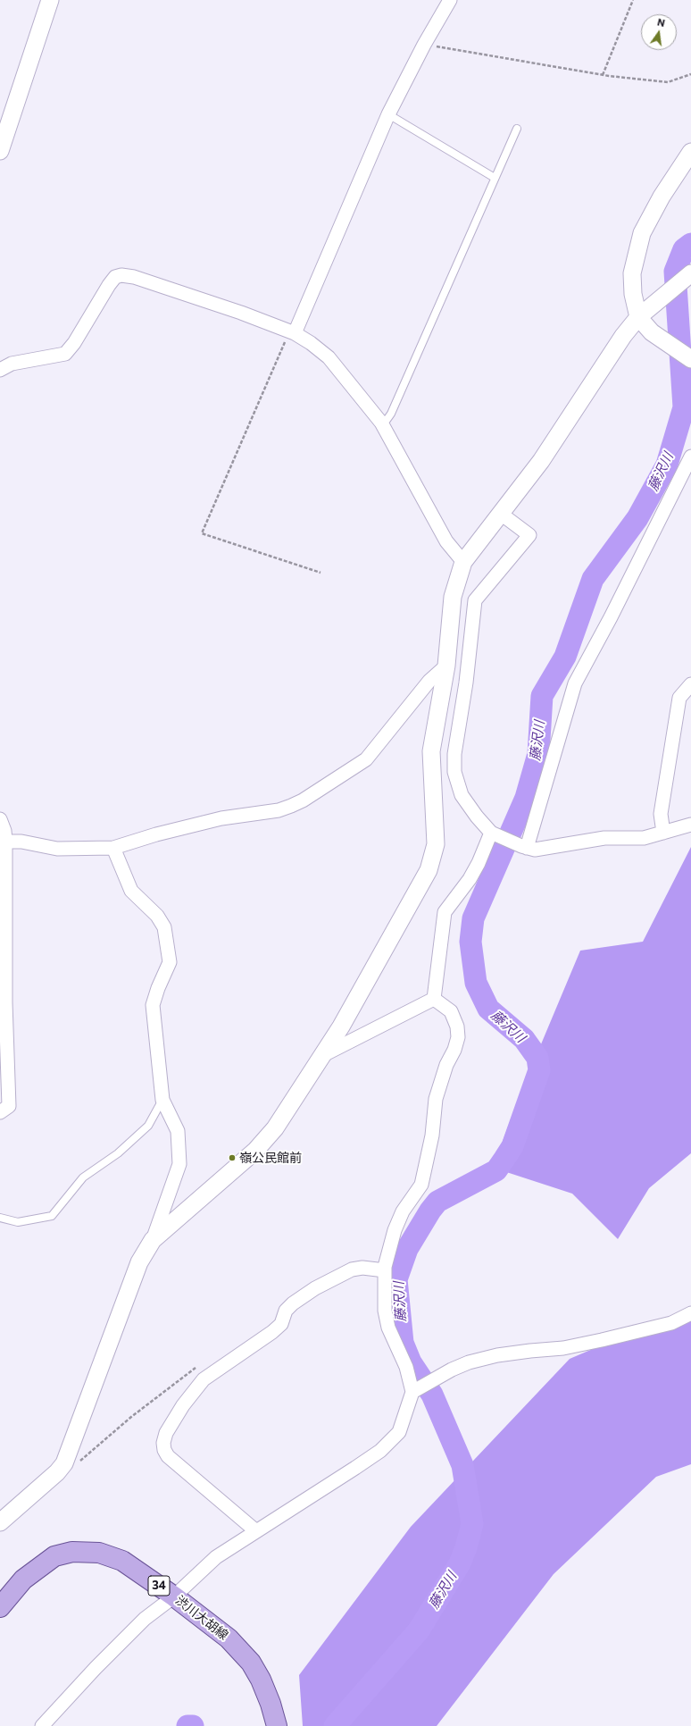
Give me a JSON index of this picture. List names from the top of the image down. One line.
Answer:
{"streets":{"main road":["34","渋川大胡線"]},"water":["藤沢川"],"places":["嶺公民館前"],"north":"top"}
